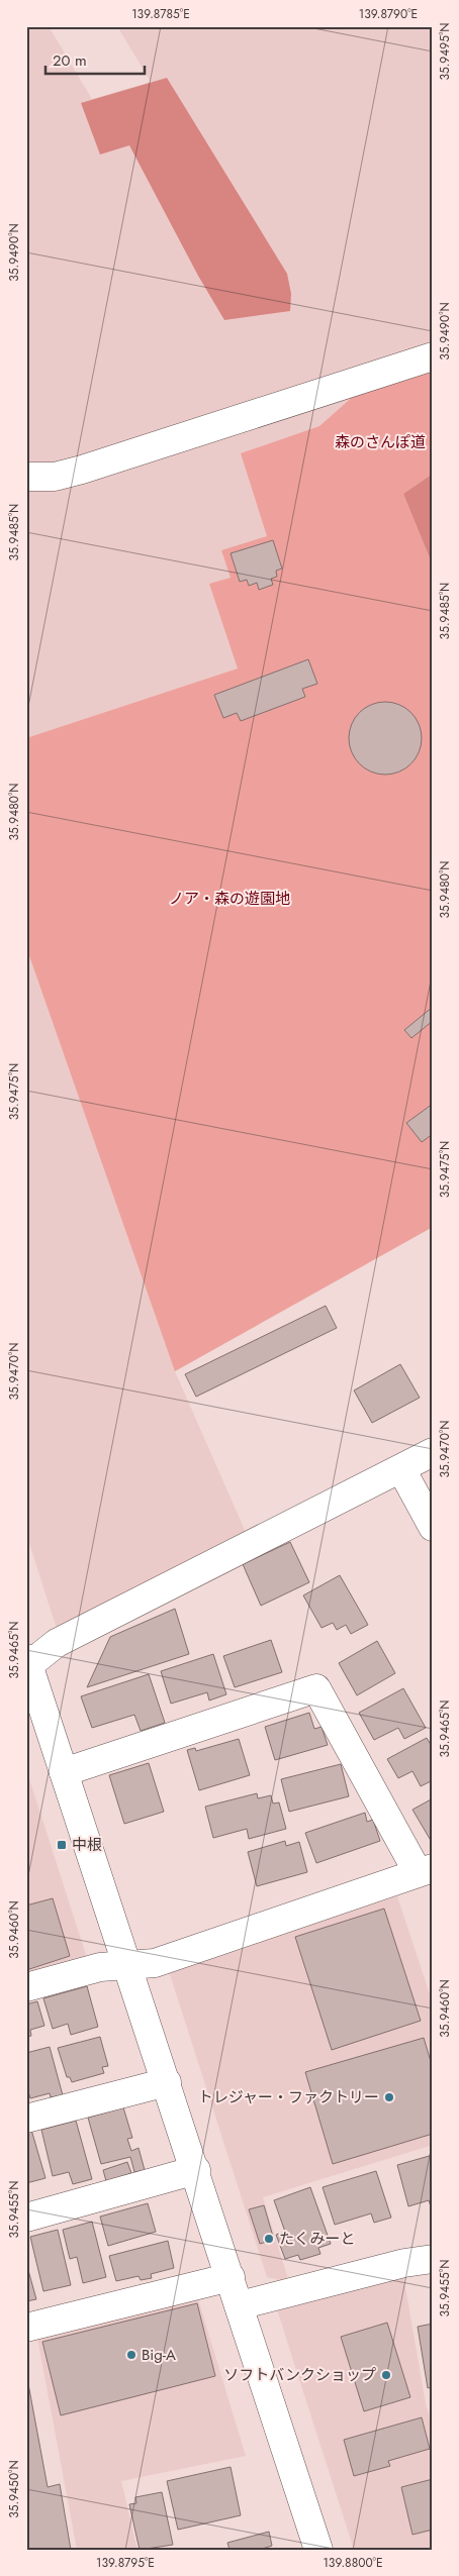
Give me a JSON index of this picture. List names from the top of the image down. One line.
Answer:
{"parks":["森のさんぽ道","ノア・森の遊園地"],"places":{"transit":["中根"],"other":["トレジャー・ファクトリー","たくみーと","Big-A","ソフトバンクショップ"]},"scale_bar":"20 m","coordinates":["139.8785°E","139.8790°E","35.9495°N","35.9490°N","35.9485°N","35.9480°N","35.9475°N","35.9470°N","35.9465°N","35.9460°N","35.9455°N","35.9450°N","139.8795°E","139.8800°E"]}
